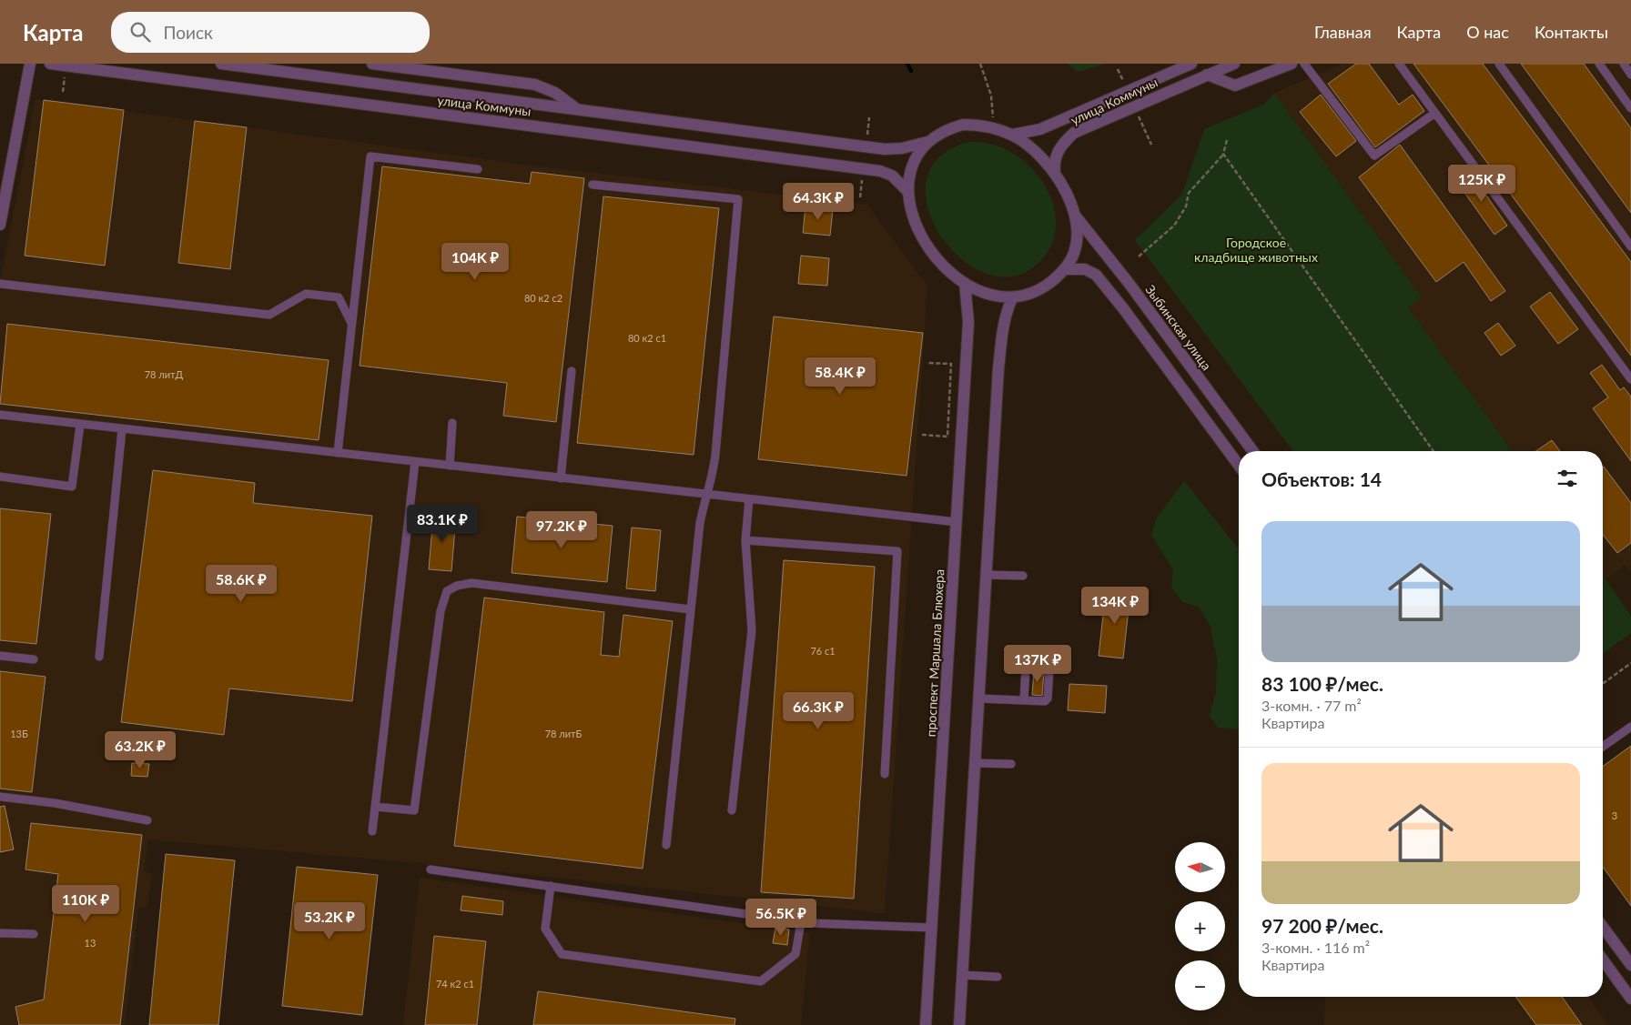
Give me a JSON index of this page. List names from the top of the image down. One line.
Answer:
{"streets":{"street":["улица Коммуны","Зыбинская улица","проспект Маршала Блюхера"]},"parks":["Городское кладбище животных"],"house_numbers":["80 к2 с2","80 к2 с1","78 литД","76 с1","13Б","78 литБ","3","13","74 к2 с1"],"north":"left","page":{"header":"Карта","search":"Поиск","nav":["Главная","Карта","О нас","Контакты"],"price":["125K ₽","64.3K ₽","104K ₽","58.4K ₽","83.1K ₽","97.2K ₽","58.6K ₽","134K ₽","137K ₽","66.3K ₽","63.2K ₽","110K ₽","56.5K ₽","53.2K ₽"],"heading":"Объектов: 14","list":[{"name":"83 100 ₽/мес.","note":"3-комн. · 77 m² · Квартира"},{"name":"97 200 ₽/мес.","note":"3-комн. · 116 m² · Квартира"}],"map_buttons":["+","−"]}}
